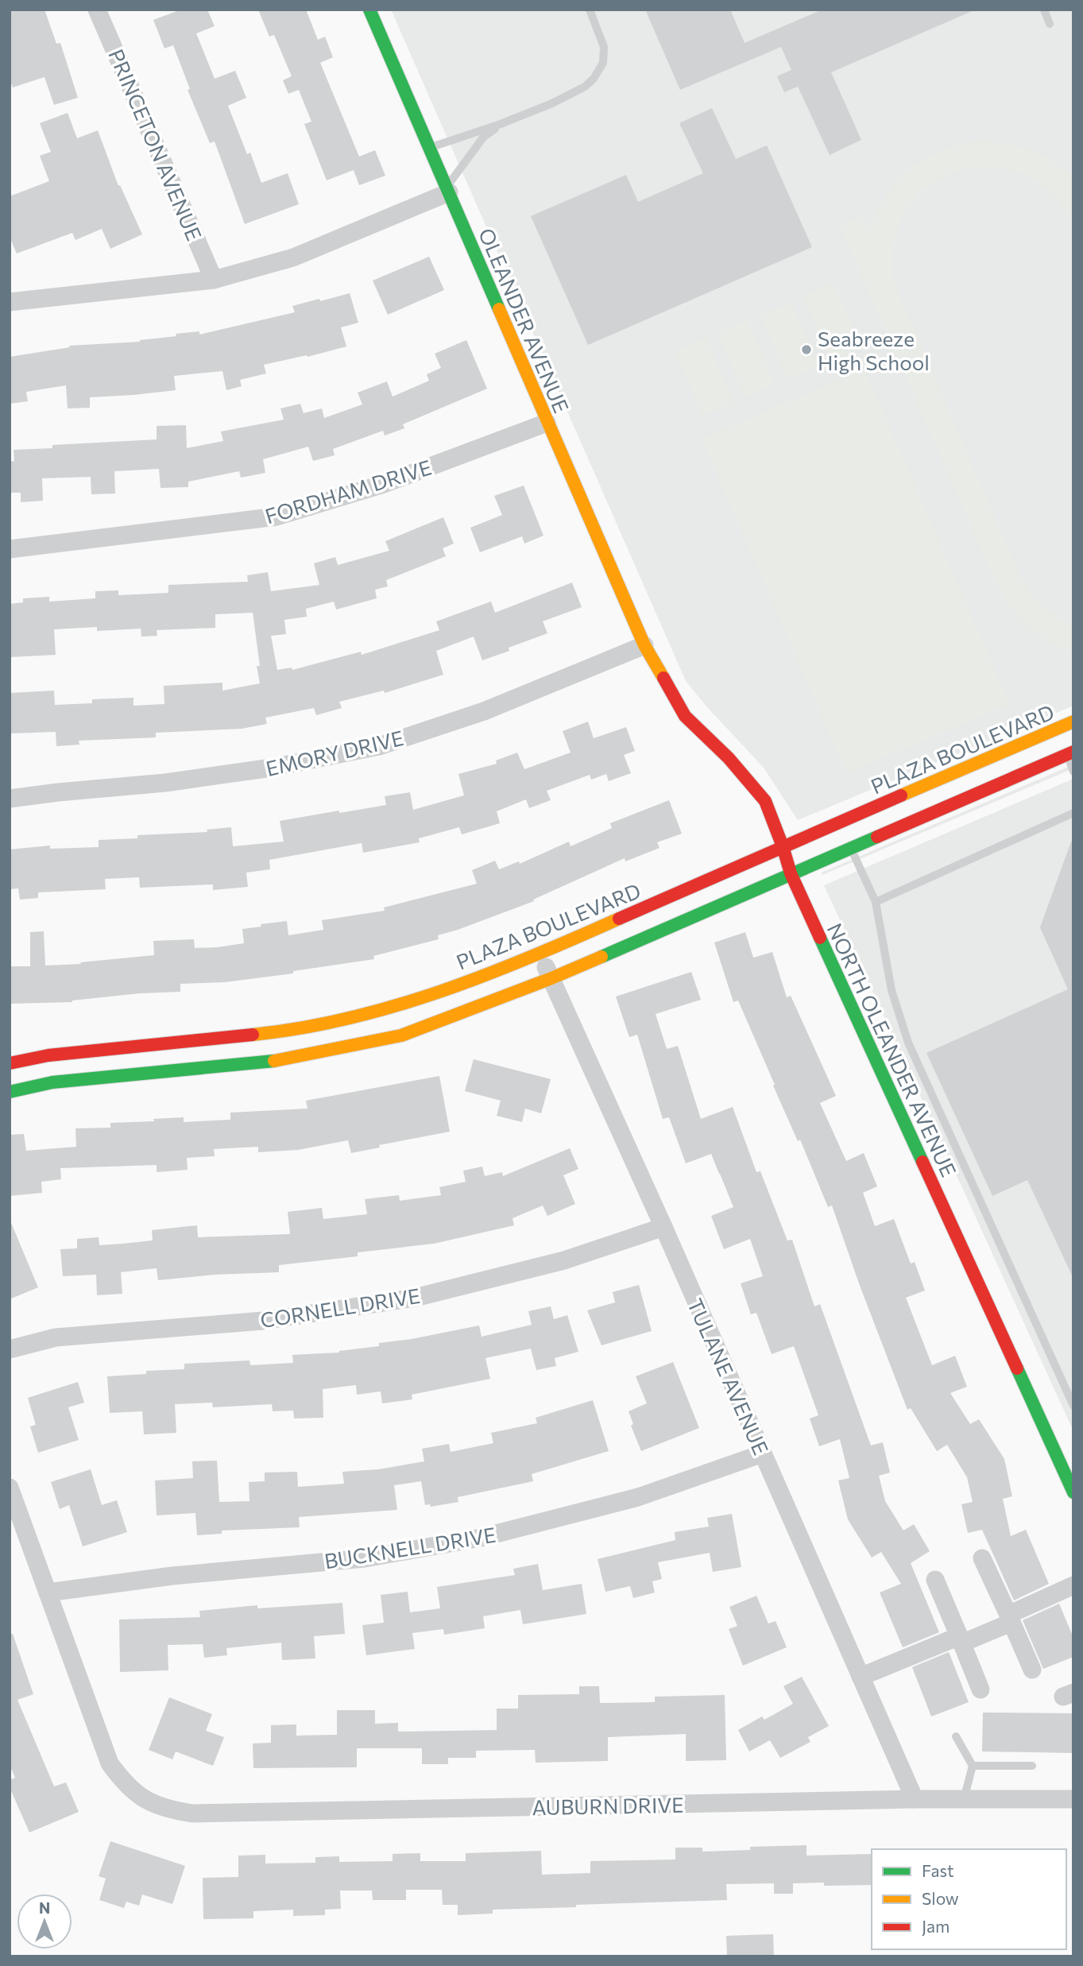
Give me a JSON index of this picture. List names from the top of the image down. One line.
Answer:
{"streets":{"street":["PRINCETON AVENUE","OLEANDER AVENUE","FORDHAM DRIVE","PLAZA BOULEVARD","EMORY DRIVE","NORTH OLEANDER AVENUE","CORNELL DRIVE","TULANE AVENUE","BUCKNELL DRIVE","AUBURN DRIVE"]},"crossings":[["OLEANDER AVENUE","FORDHAM DRIVE"],["OLEANDER AVENUE","EMORY DRIVE"],["OLEANDER AVENUE","NORTH OLEANDER AVENUE"],["PLAZA BOULEVARD","NORTH OLEANDER AVENUE"],["PLAZA BOULEVARD","TULANE AVENUE"],["EMORY DRIVE","NORTH OLEANDER AVENUE"],["CORNELL DRIVE","TULANE AVENUE"],["TULANE AVENUE","BUCKNELL DRIVE"],["TULANE AVENUE","AUBURN DRIVE"],["BUCKNELL DRIVE","AUBURN DRIVE"]],"places":["Seabreeze High School"],"legend":["Fast","Slow","Jam"],"north":"top"}
